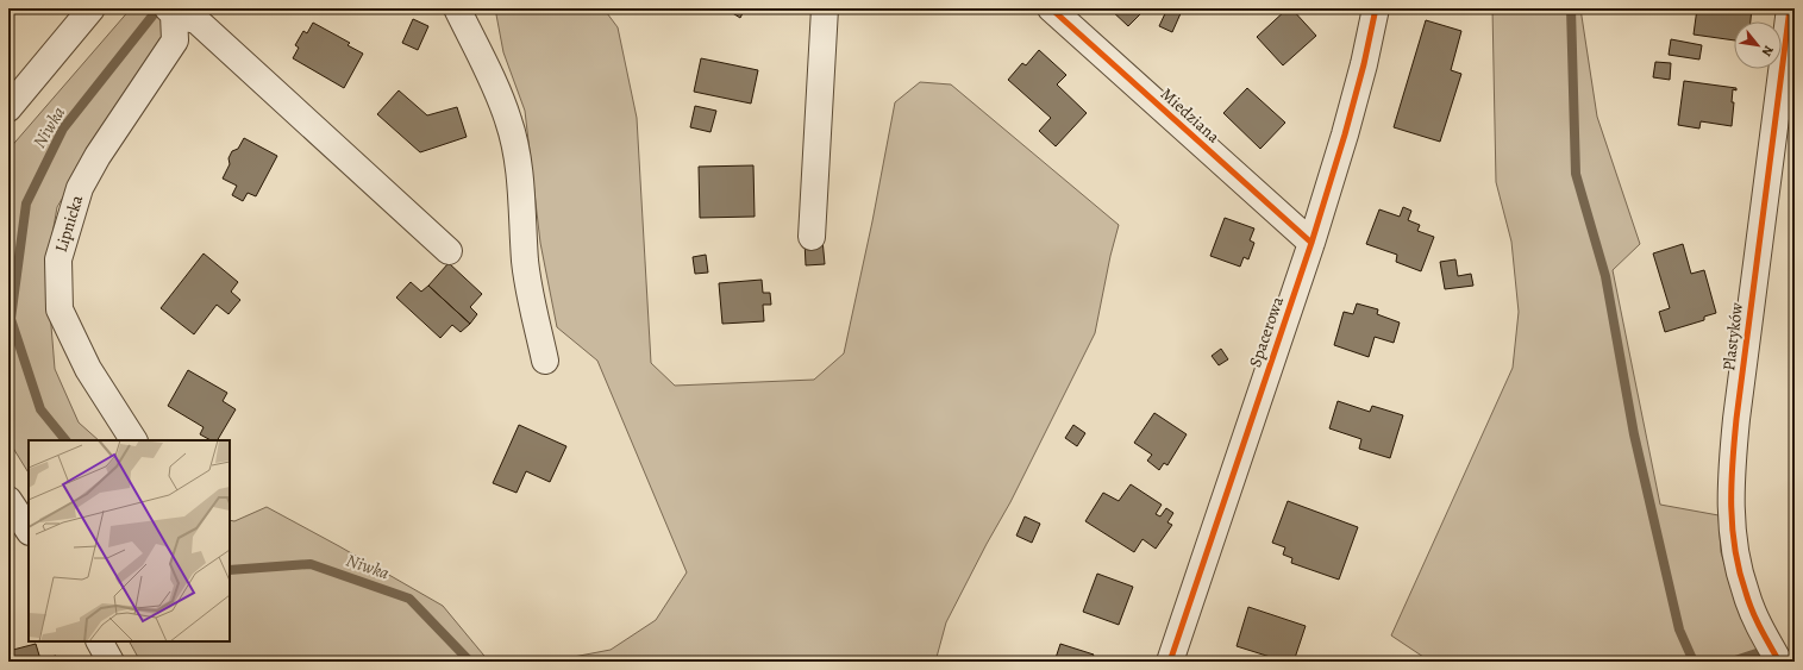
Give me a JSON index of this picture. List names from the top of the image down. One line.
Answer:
{"streets":{"street":["Miedziana","Lipnicka","Spacerowa","Plastyków"]},"crossings":[["Miedziana","Spacerowa"]],"water":["Niwka"],"north":"bottom right"}
